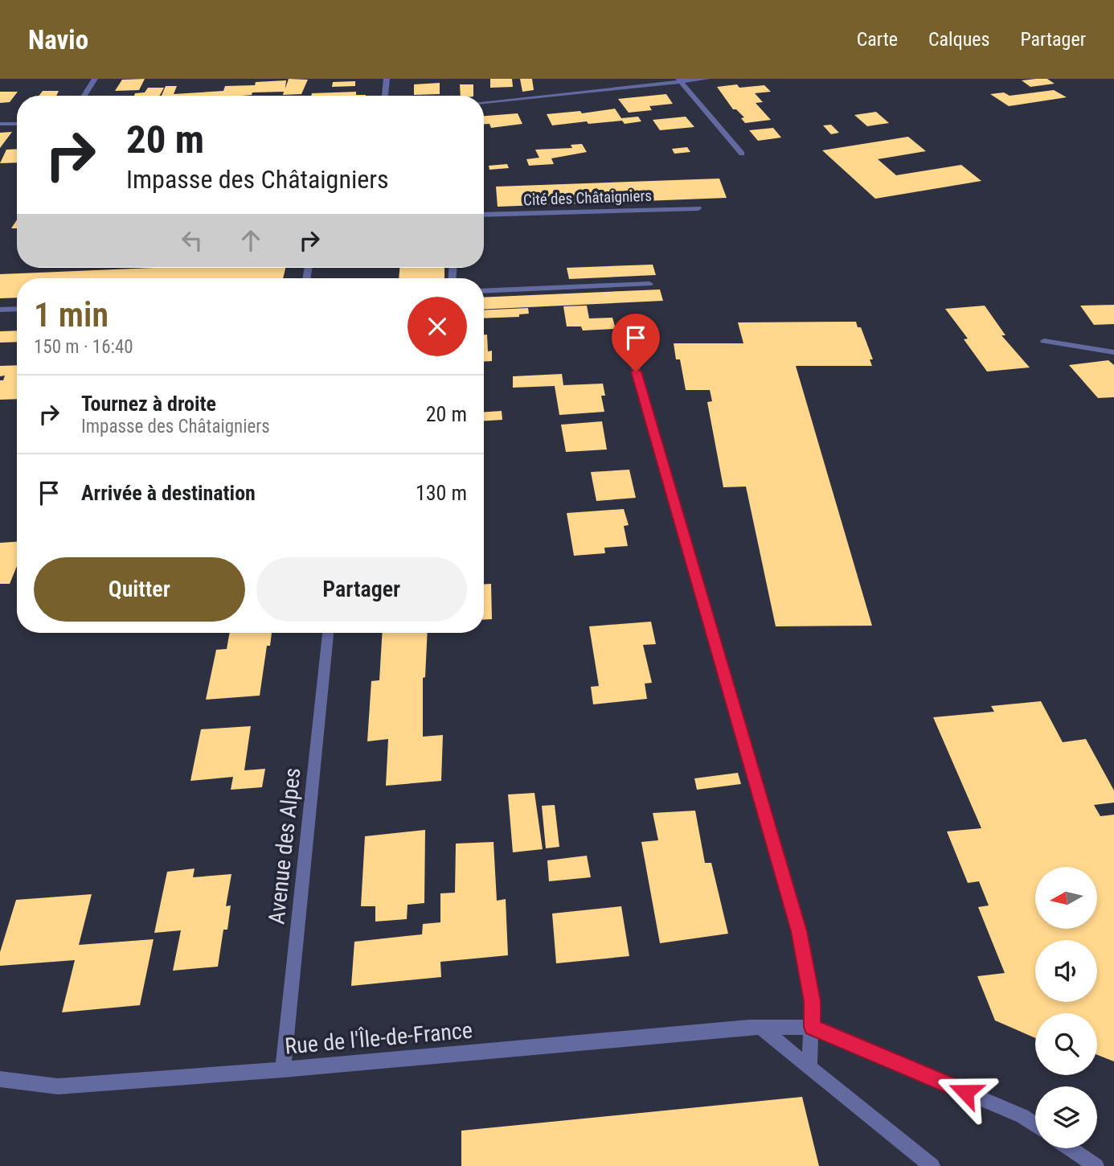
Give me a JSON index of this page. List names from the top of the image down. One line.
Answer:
{"streets":{"street":["Cité des Châtaigniers","Avenue des Alpes","Rue de l'Île-de-France"]},"crossings":[["Avenue des Alpes","Rue de l'Île-de-France"]],"north":"left","page":{"header":"Navio","nav":["Carte","Calques","Partager"],"turn":["20 m","Impasse des Châtaigniers"],"heading":["1 min","150 m · 16:40"],"list":[{"name":"Tournez à droite","note":"Impasse des Châtaigniers","value":"20 m"},{"name":"Arrivée à destination","value":"130 m"}],"buttons":["Quitter","Partager"]}}
